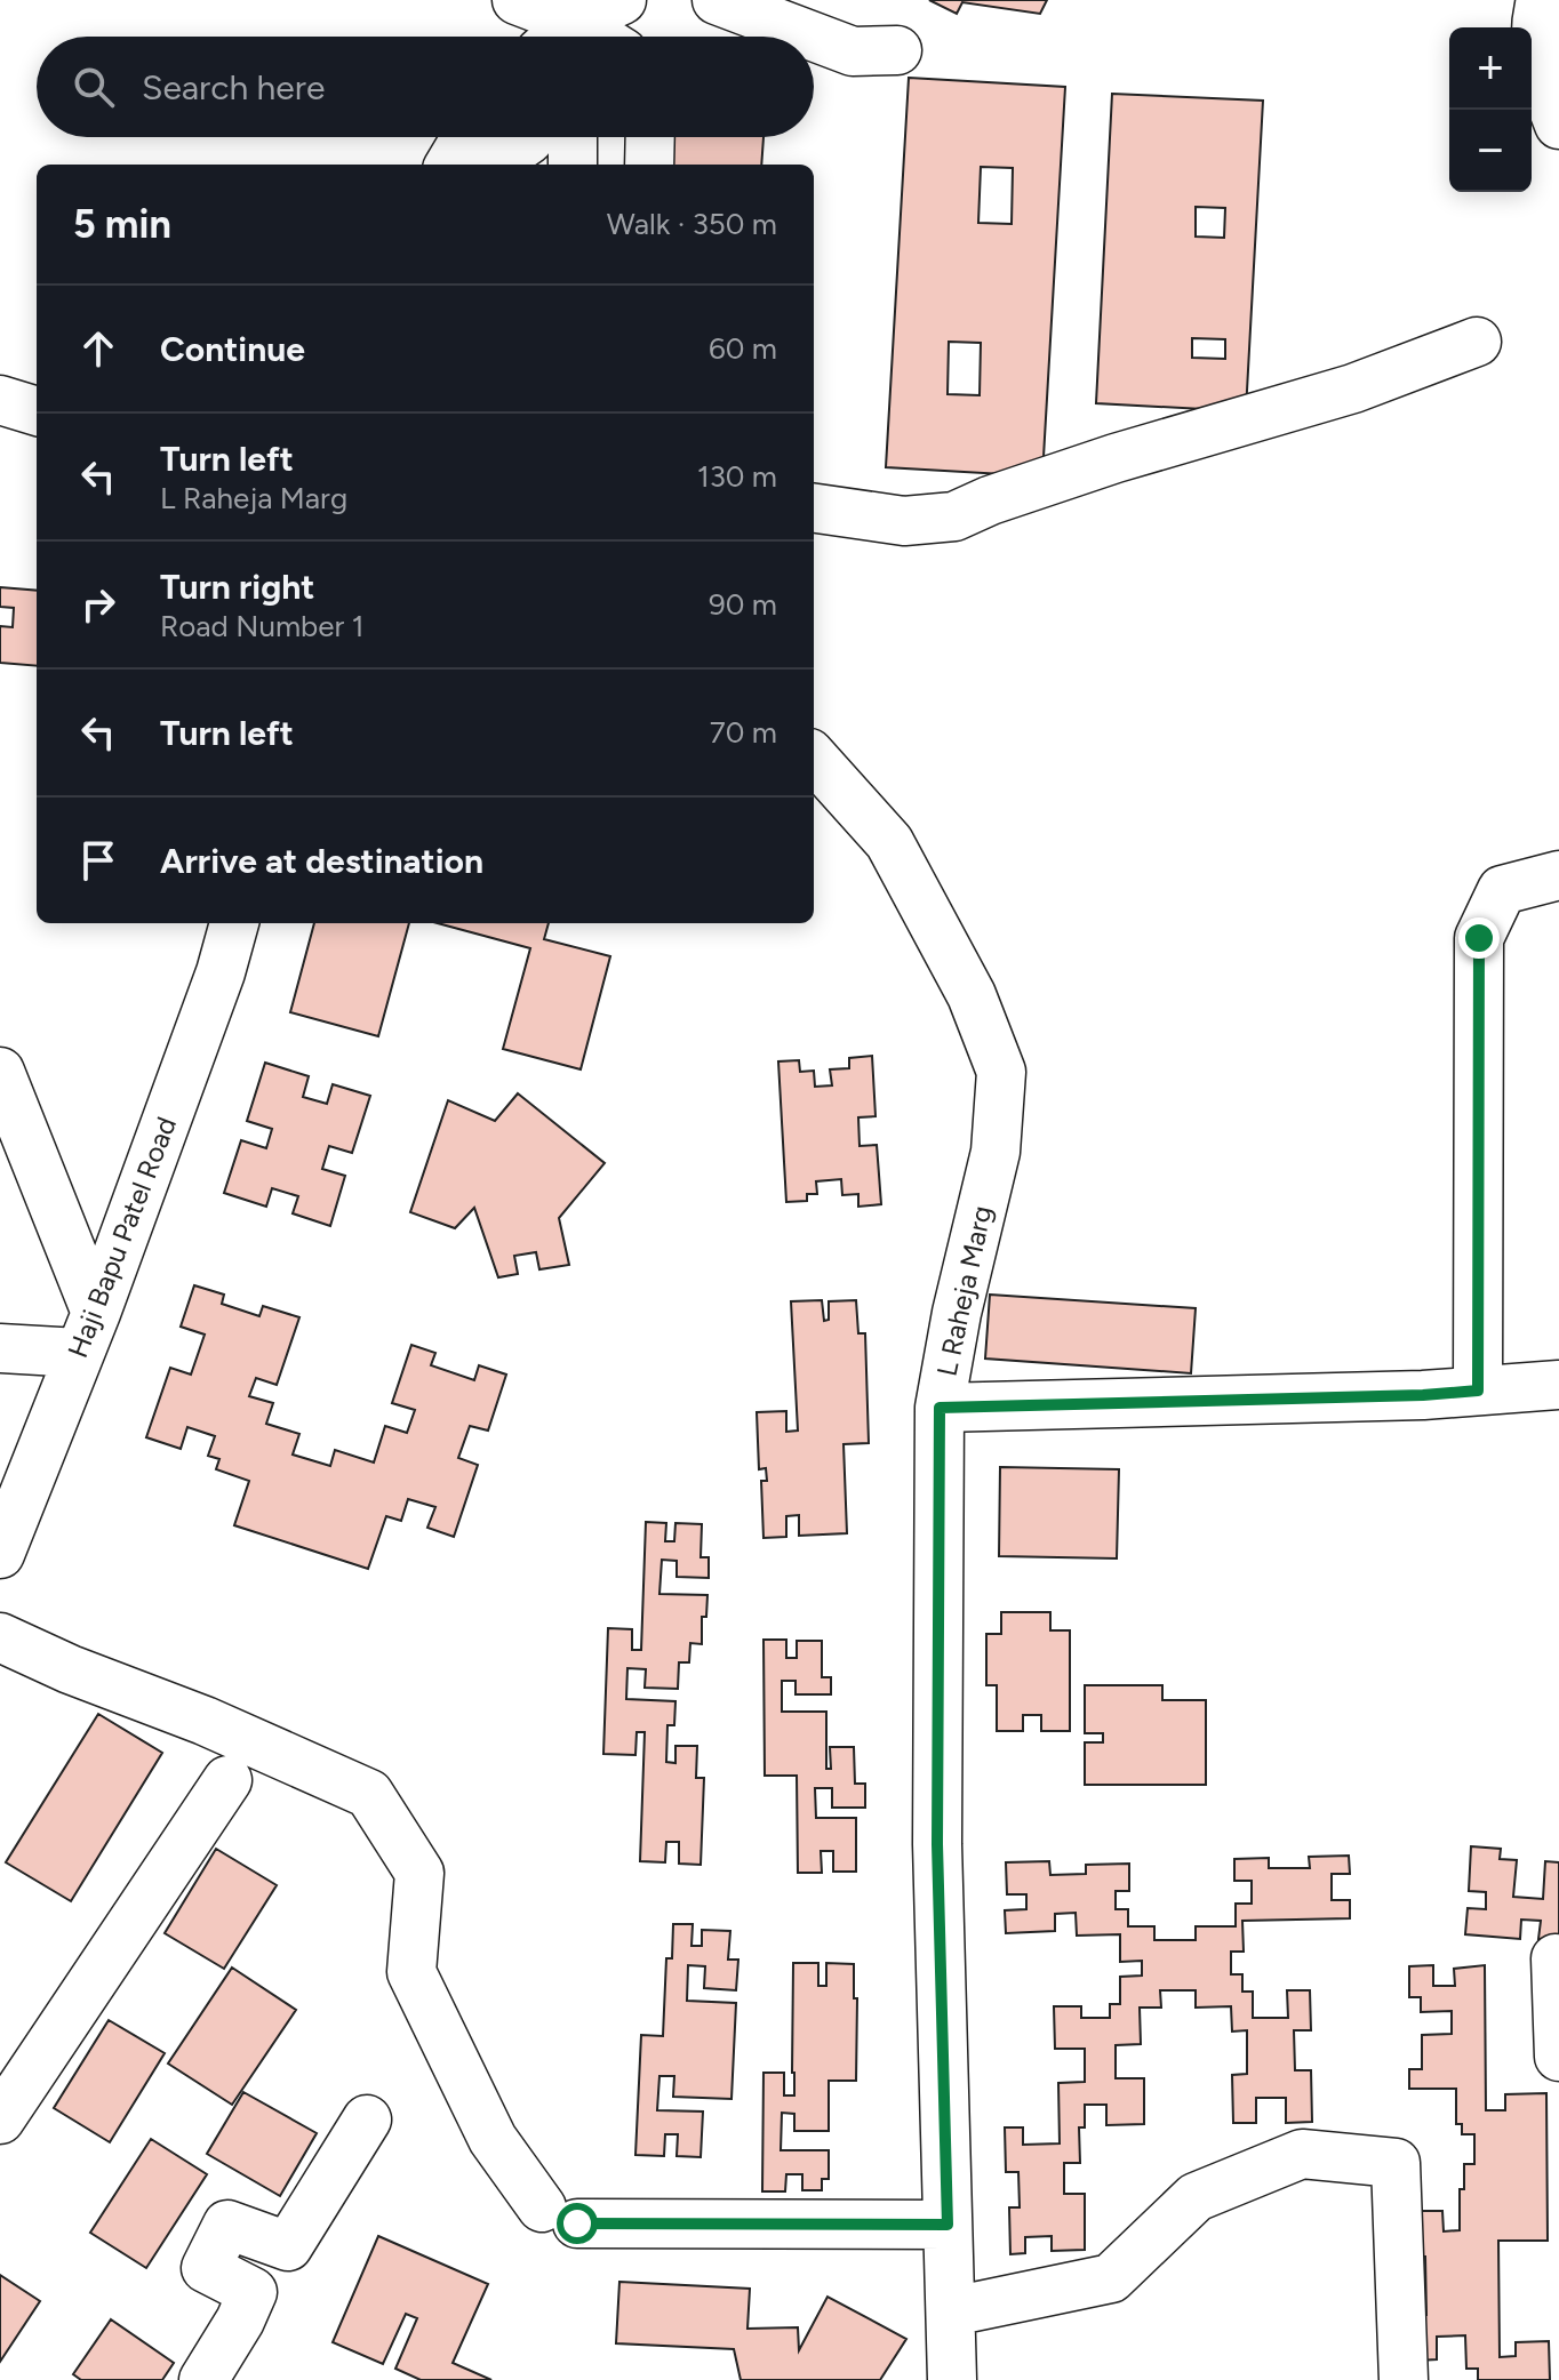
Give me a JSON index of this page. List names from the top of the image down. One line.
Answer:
{"streets":{"street":["Haji Bapu Patel Road","L Raheja Marg"]},"page":{"map_buttons":["+","−"],"search":"Search here","heading":["5 min","Walk · 350 m"],"list":[["Continue","60 m"],["Turn left","L Raheja Marg","130 m"],["Turn right","Road Number 1","90 m"],["Turn left","70 m"],"Arrive at destination"]}}
